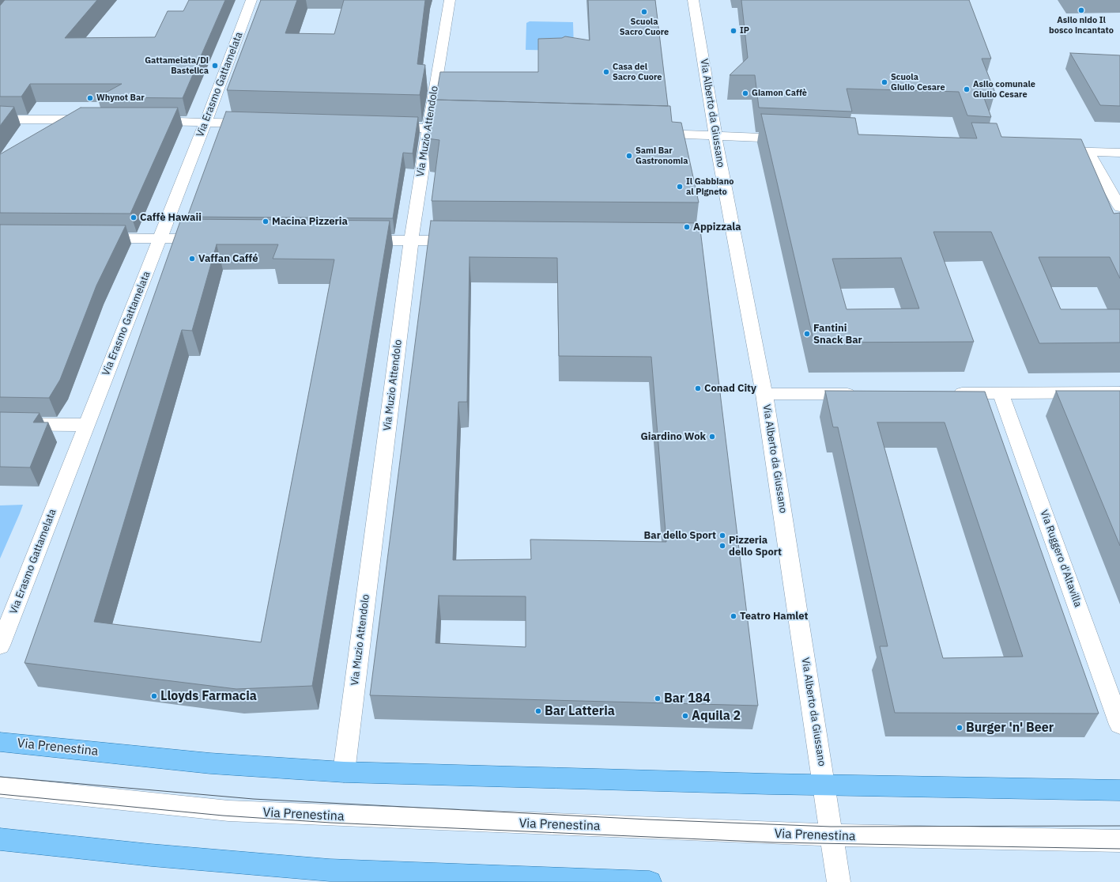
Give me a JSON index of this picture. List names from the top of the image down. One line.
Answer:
{"streets":{"main road":["Via Prenestina"],"street":["Via Erasmo Gattamelata","Via Alberto da Giussano","Via Muzio Attendolo","Via Ruggero d'Altavilla"]},"crossings":[["Via Alberto da Giussano","Via Prenestina"],["Via Muzio Attendolo","Via Prenestina"]],"places":["Asilo nido Il bosco incantato","Scuola Sacro Cuore","IP","Gattamelata/Di Bastelica","Casa del Sacro Cuore","Scuola Giulio Cesare","Asilo comunale Giulio Cesare","Giamon Caffè","Whynot Bar","Sami Bar Gastronomia","Il Gabbiano al Pigneto","Caffè Hawaii","Macina Pizzeria","Appizzala","Vaffan Caffé","Fantini Snack Bar","Conad City","Giardino Wok","Bar dello Sport","Pizzeria dello Sport","Teatro Hamlet","Lloyds Farmacia","Bar 184","Bar Latteria","Aquila 2","Burger 'n' Beer"]}
